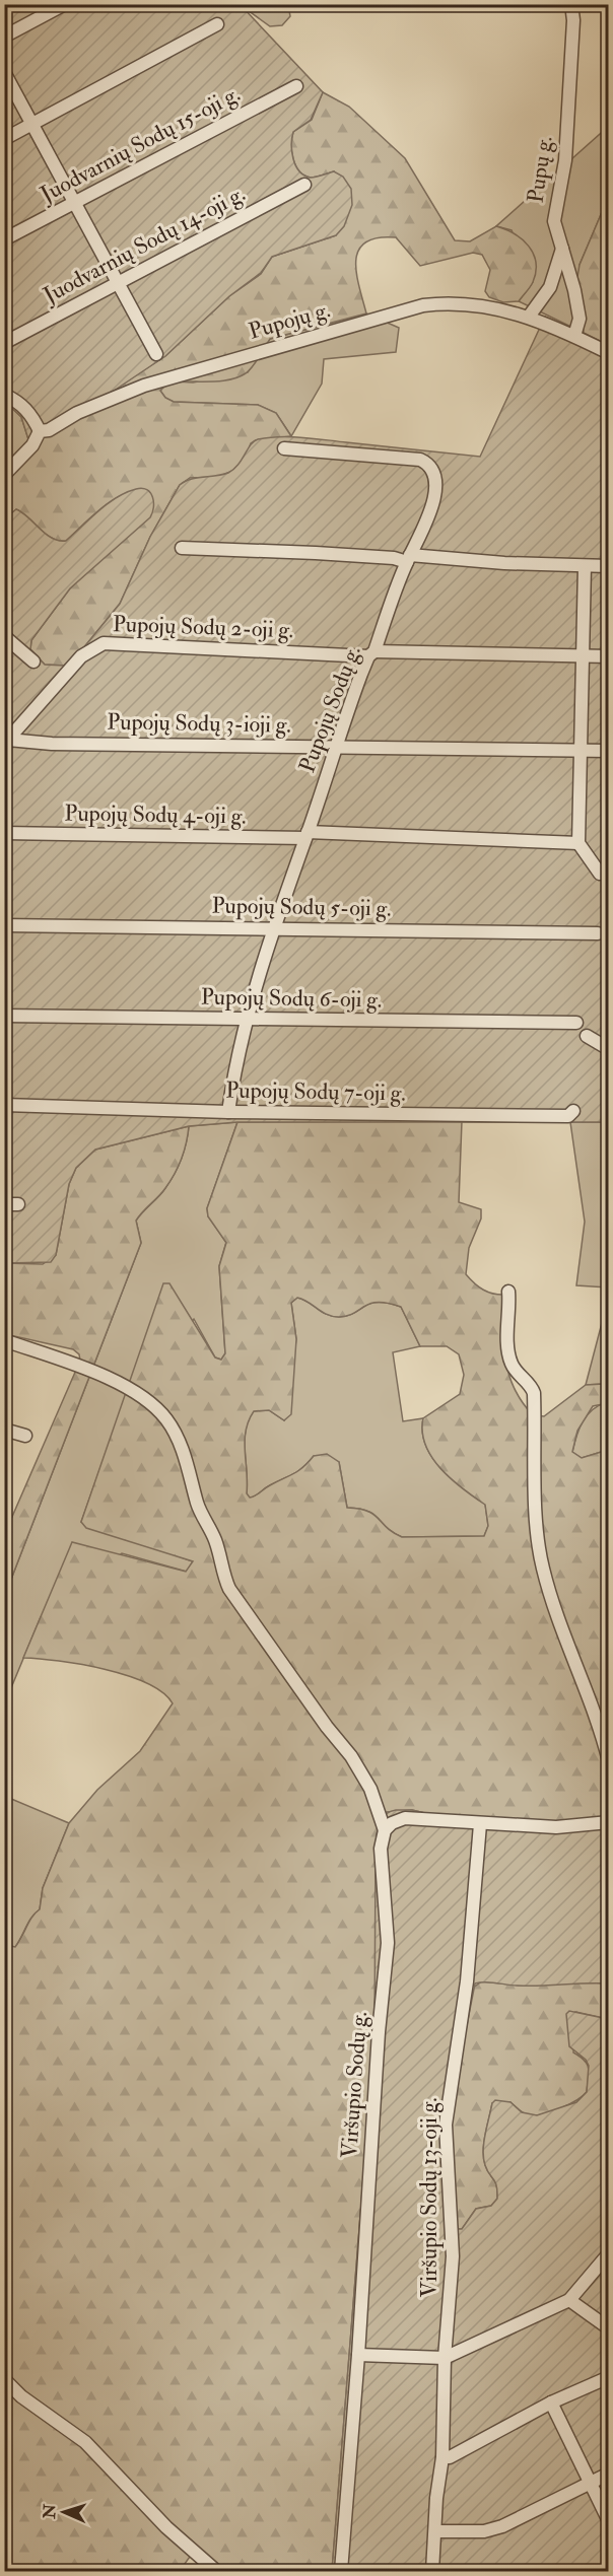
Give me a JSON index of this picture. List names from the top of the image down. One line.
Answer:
{"streets":{"street":["Juodvarnių Sodų 15-oji g.","Pupų g.","Juodvarnių Sodų 14-oji g.","Pupojų g.","Pupojų Sodų 2-oji g.","Pupojų Sodų g.","Pupojų Sodų 3-ioji g.","Pupojų Sodų 4-oji g.","Pupojų Sodų 5-oji g.","Pupojų Sodų 6-oji g.","Pupojų Sodų 7-oji g.","Viršupio Sodų g.","Viršupio Sodų 13-oji g."]},"crossings":[["Pupų g.","Pupojų g."],["Pupojų Sodų 2-oji g.","Pupojų Sodų g."],["Pupojų Sodų 2-oji g.","Pupojų Sodų 3-ioji g."],["Pupojų Sodų g.","Pupojų Sodų 3-ioji g."],["Pupojų Sodų g.","Pupojų Sodų 4-oji g."],["Pupojų Sodų g.","Pupojų Sodų 5-oji g."],["Pupojų Sodų g.","Pupojų Sodų 6-oji g."],["Pupojų Sodų g.","Pupojų Sodų 7-oji g."]],"north":"left"}
